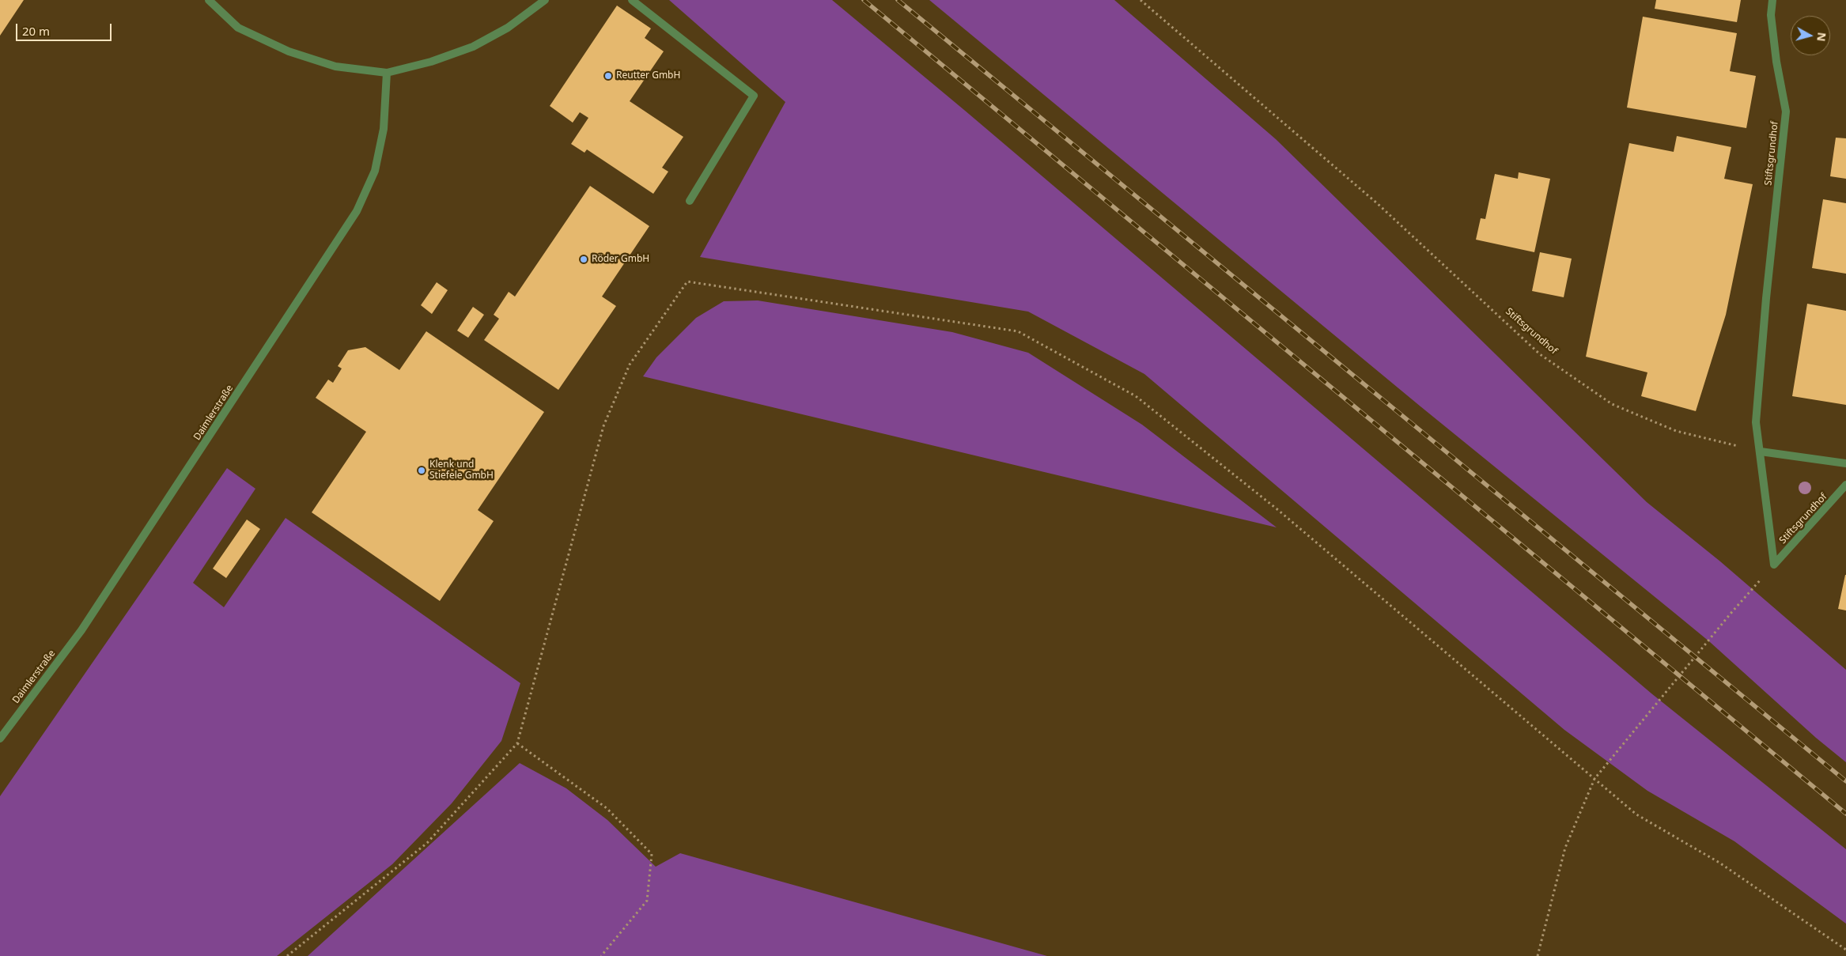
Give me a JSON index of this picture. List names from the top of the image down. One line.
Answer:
{"streets":{"street":["Stiftsgrundhof","Daimlerstraße"]},"places":["Reutter GmbH","Röder GmbH","Klenk und Stiefele GmbH"],"scale_bar":"20 m","north":"right"}
